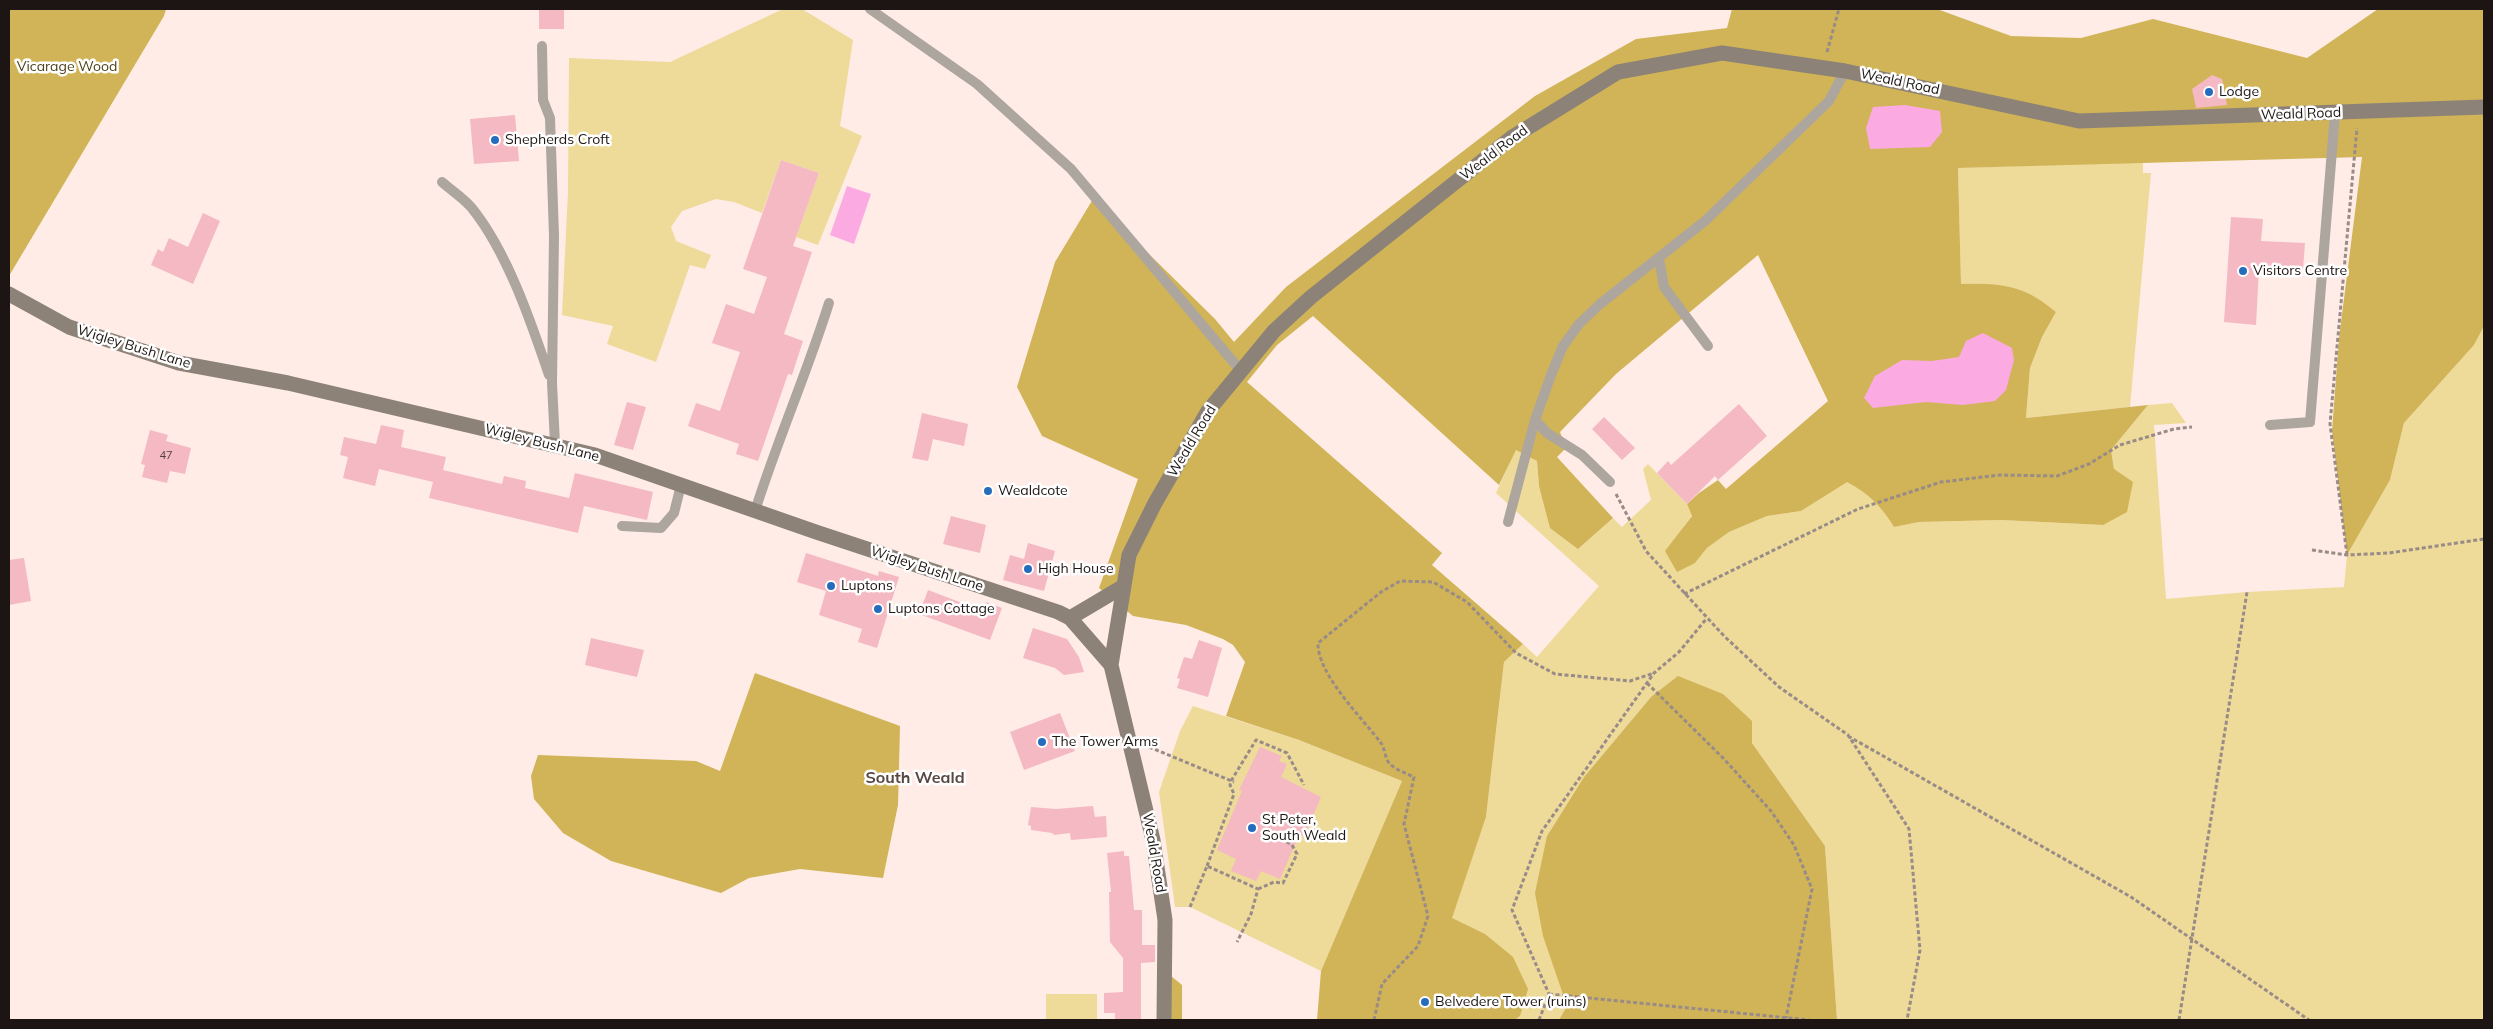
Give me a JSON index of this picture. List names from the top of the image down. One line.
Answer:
{"streets":{"street":["Weald Road","Wigley Bush Lane"]},"districts":["South Weald"],"parks":["Vicarage Wood"],"places":["Lodge","Shepherds Croft","Visitors Centre","Wealdcote","High House","Luptons","Luptons Cottage","The Tower Arms","St Peter, South Weald","Belvedere Tower (ruins)"],"house_numbers":["47"]}
